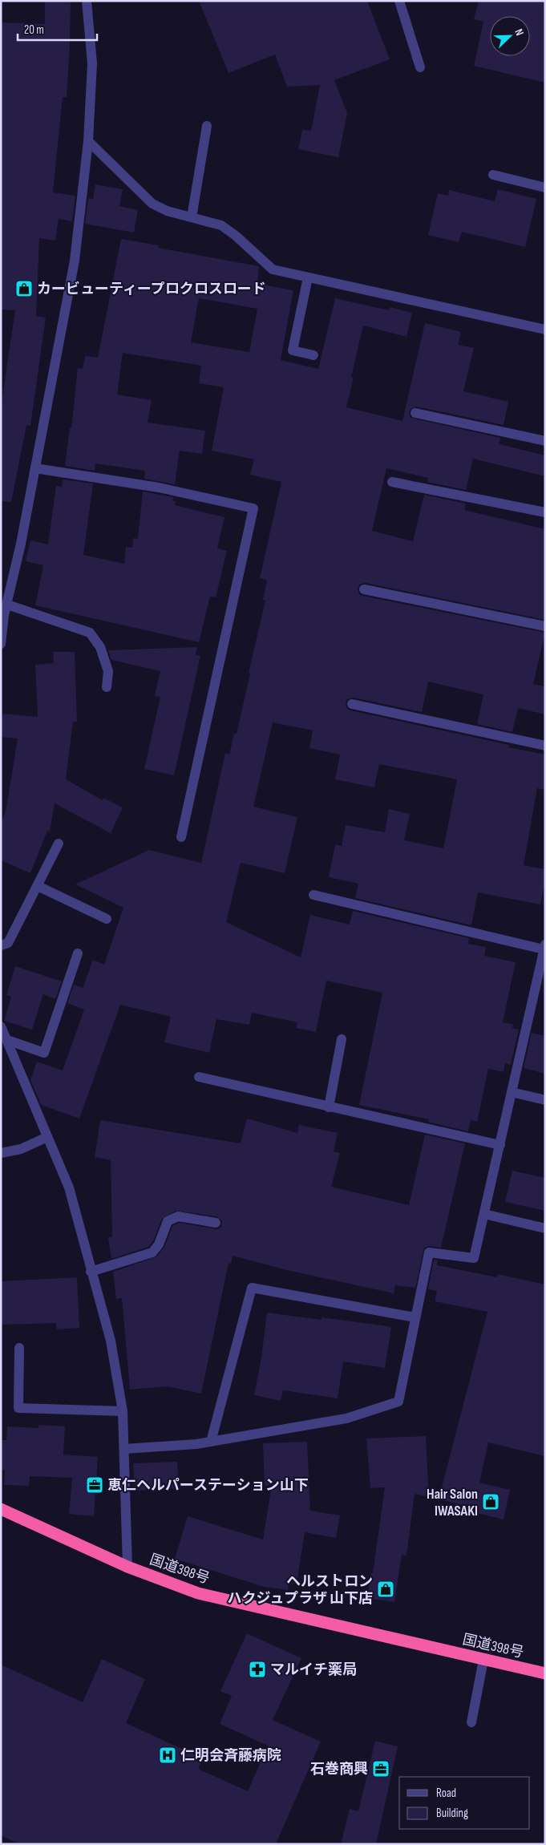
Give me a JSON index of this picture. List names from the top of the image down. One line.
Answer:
{"streets":{"highway":["国道398号"]},"places":{"shop":["カービューティープロクロスロード","Hair Salon IWASAKI","ヘルストロン ハクジュプラザ 山下店"],"office":["恵仁ヘルパーステーション山下","石巻商興"],"pharmacy":["マルイチ薬局"],"hospital":["仁明会斉藤病院"]},"legend":["Road","Building"],"scale_bar":"20 m","north":"top right"}
